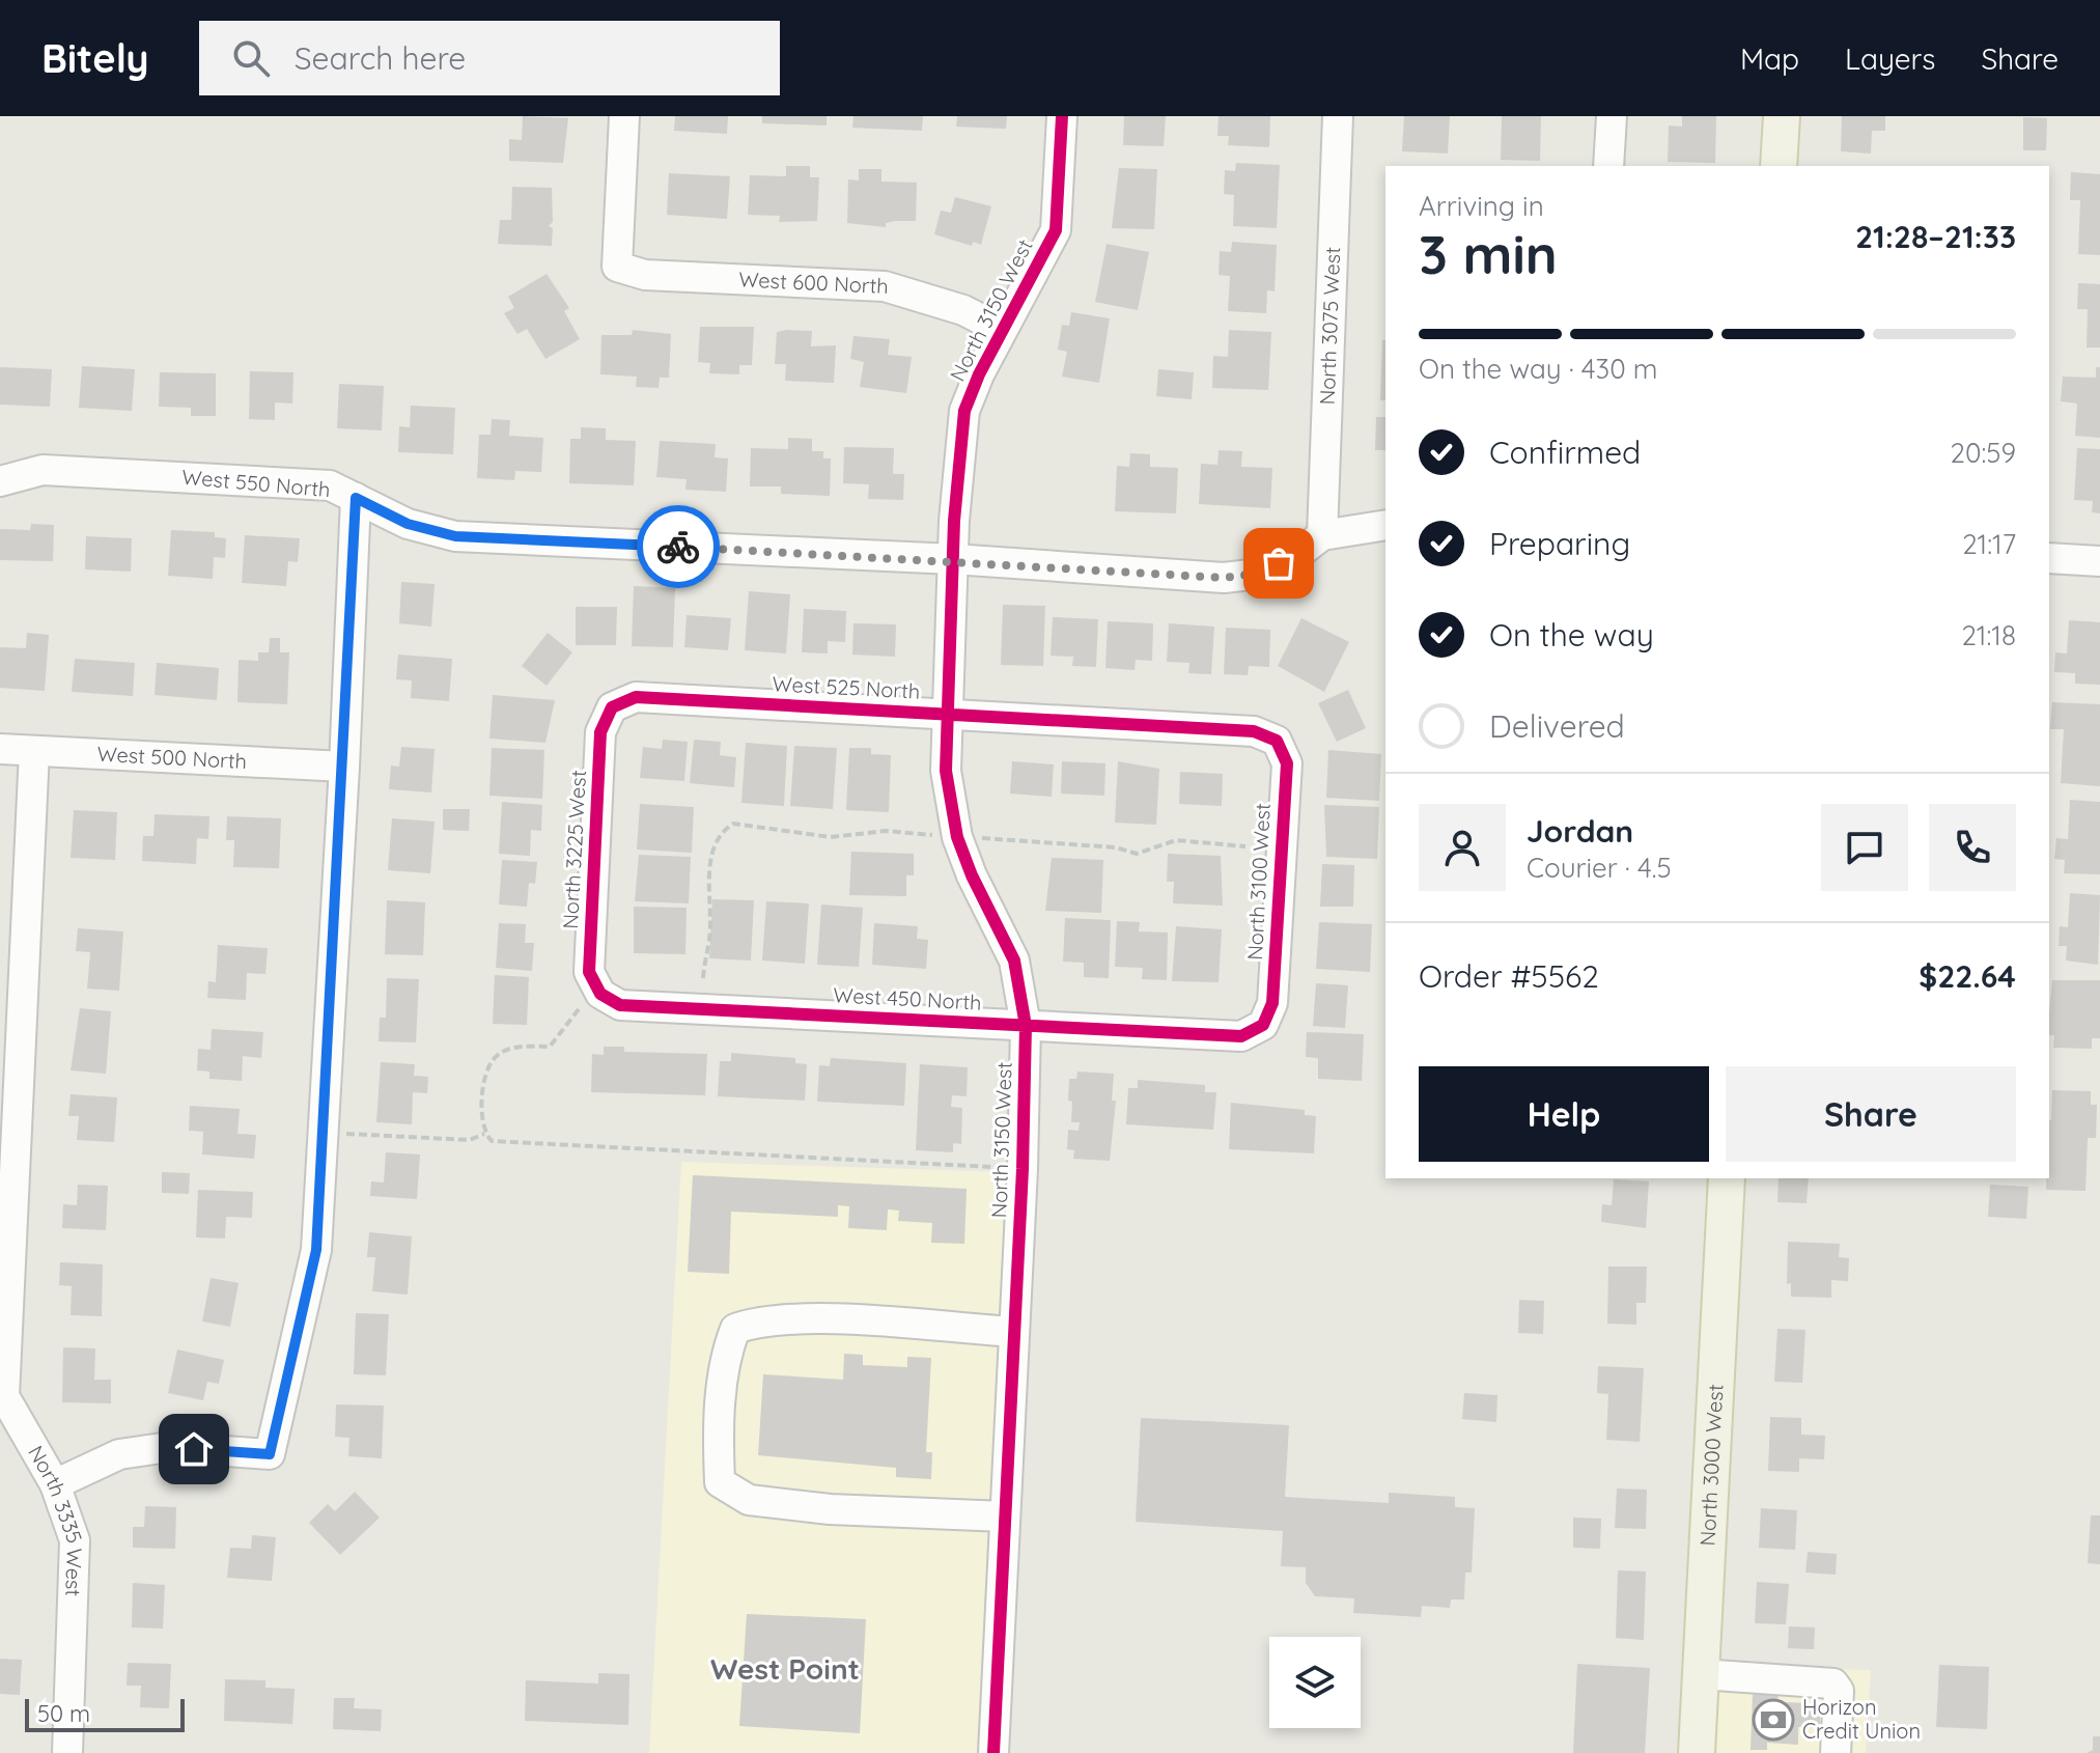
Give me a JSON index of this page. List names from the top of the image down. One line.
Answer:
{"streets":{"main road":["North 3000 West"],"street":["West 600 North","North 3150 West","North 3075 West","West 550 North","West 525 North","West 500 North","North 3225 West","North 3100 West","West 450 North","North 3335 West"]},"crossings":[["West 600 North","North 3150 West"],["North 3150 West","West 550 North"],["North 3150 West","West 525 North"],["North 3150 West","West 450 North"],["North 3075 West","West 550 North"],["West 525 North","North 3225 West"],["West 525 North","North 3100 West"],["West 500 North","North 3335 West"],["North 3225 West","West 450 North"],["North 3100 West","West 450 North"]],"districts":["West Point"],"places":{"bank":["Horizon Credit Union"]},"scale_bar":"50 m","page":{"header":"Bitely","search":"Search here","nav":["Map","Layers","Share"],"heading":["3 min","Arriving in","21:28–21:33"],"panel":["Jordan","Courier · 4.5","Order #5562","$22.64"],"bar":"On the way · 430 m","list":[["Confirmed","20:59"],["Preparing","21:17"],["On the way","21:18"],"Delivered"],"buttons":["Help","Share"],"scale":"50 m"}}
